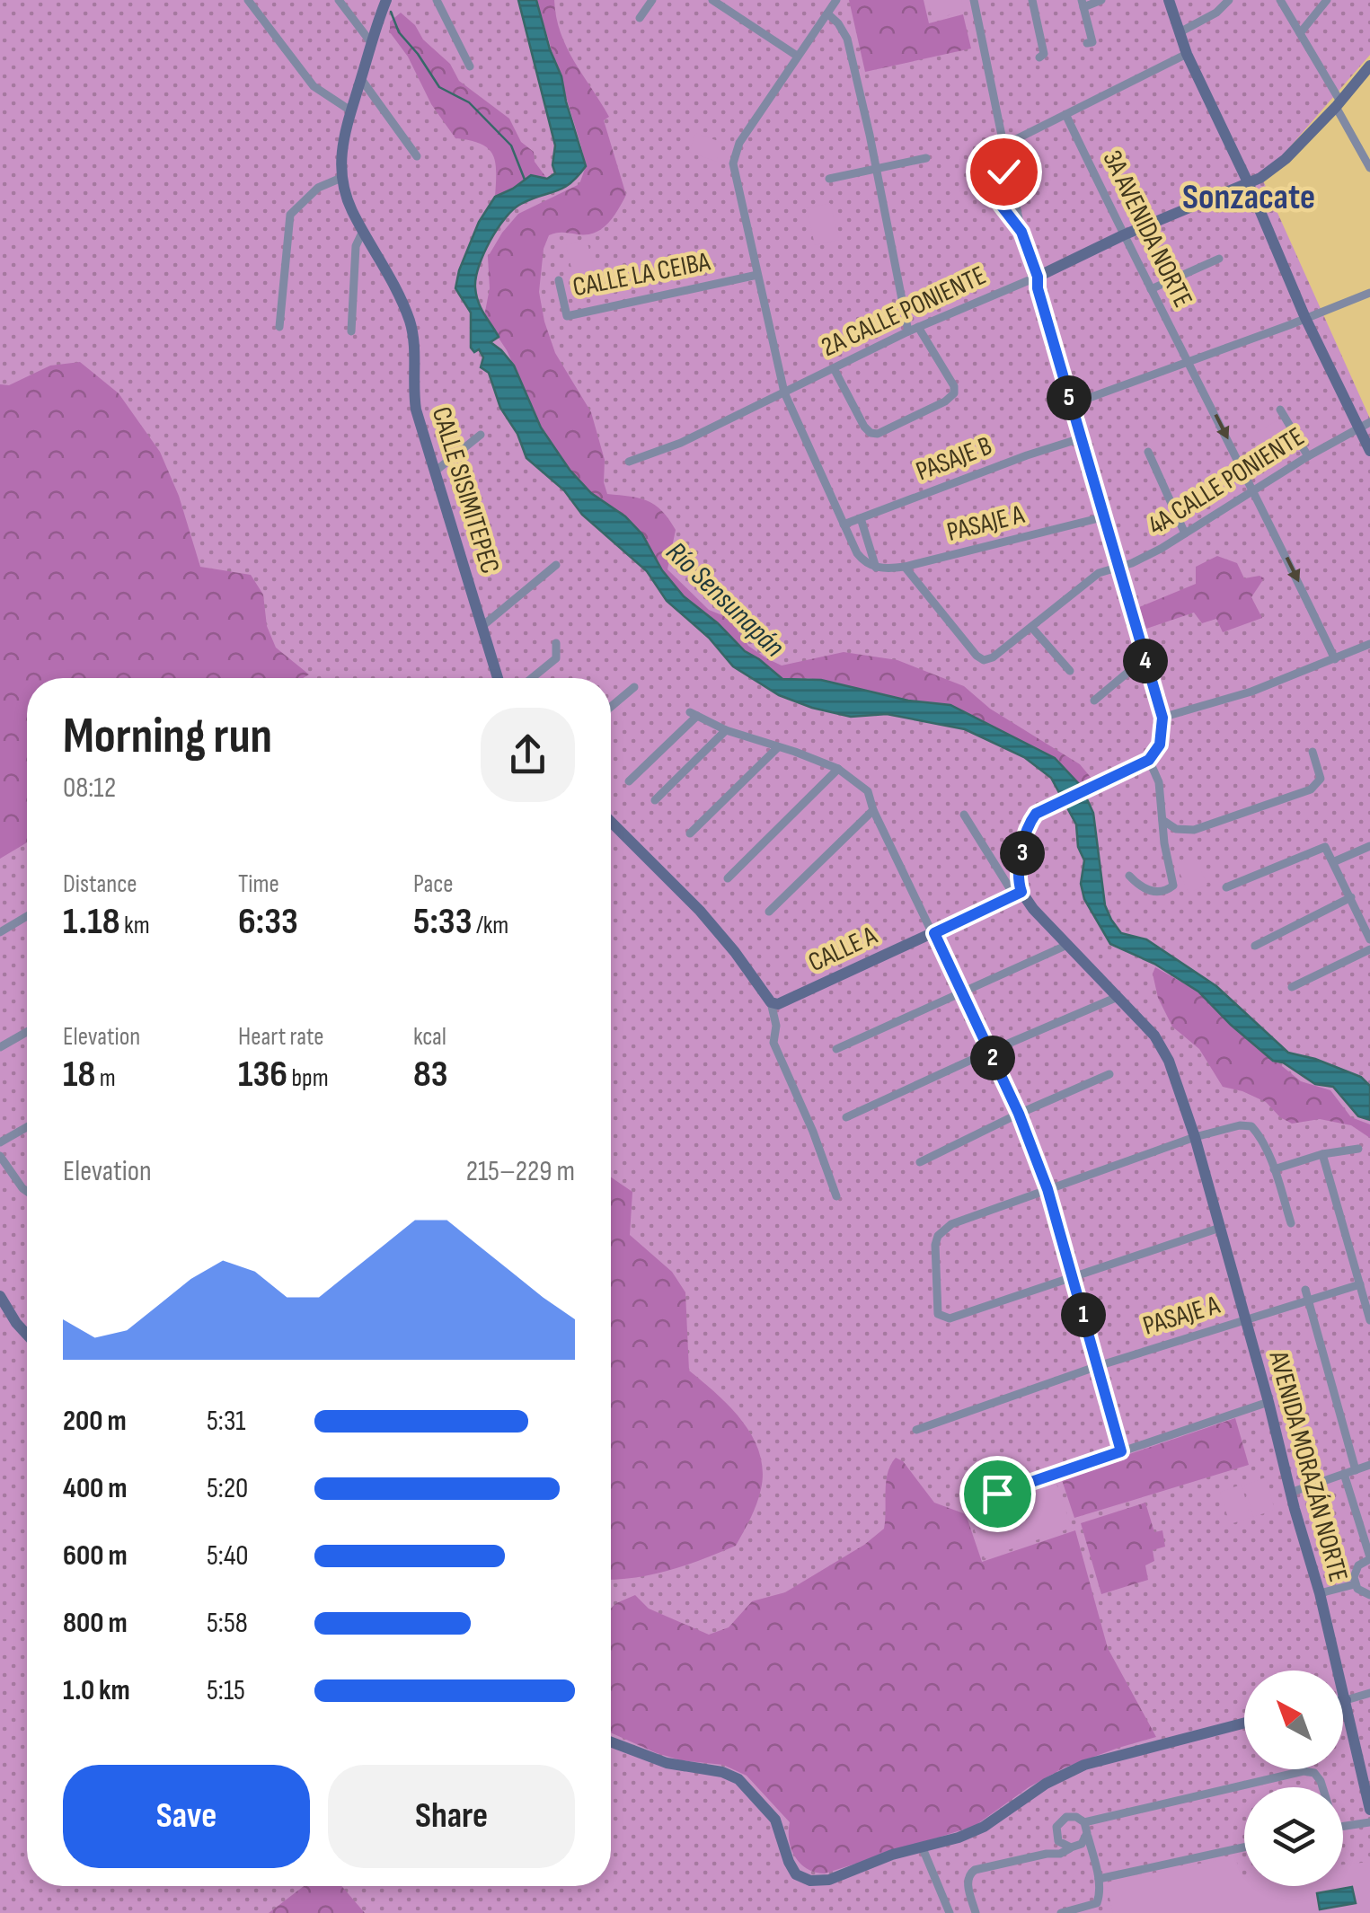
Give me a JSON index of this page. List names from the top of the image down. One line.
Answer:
{"streets":{"street":["3A AVENIDA NORTE","CALLE LA CEIBA","2A CALLE PONIENTE","PASAJE B","4A CALLE PONIENTE","CALLE SISIMITEPEC","PASAJE A","CALLE A","AVENIDA MORAZÁN NORTE"]},"crossings":[["3A AVENIDA NORTE","2A CALLE PONIENTE"],["3A AVENIDA NORTE","4A CALLE PONIENTE"],["4A CALLE PONIENTE","PASAJE A"],["PASAJE A","AVENIDA MORAZÁN NORTE"],["CALLE A","AVENIDA MORAZÁN NORTE"]],"one_way":["3A AVENIDA NORTE"],"districts":["Sonzacate"],"water":["Río Sensunapán"],"north":"top left","page":{"pins":["5","4","3","2","1"],"heading":["Morning run","08:12"],"stats":[["Distance","1.18 km"],["Time","6:33"],["Pace","5:33 /km"],["Elevation","18 m"],["Heart rate","136 bpm"],["kcal","83"]],"chart":["Elevation","215–229 m"],"list":[{"name":"200 m","note":"5:31"},{"name":"400 m","note":"5:20"},{"name":"600 m","note":"5:40"},{"name":"800 m","note":"5:58"},{"name":"1.0 km","note":"5:15"}],"buttons":["Save","Share"]}}
